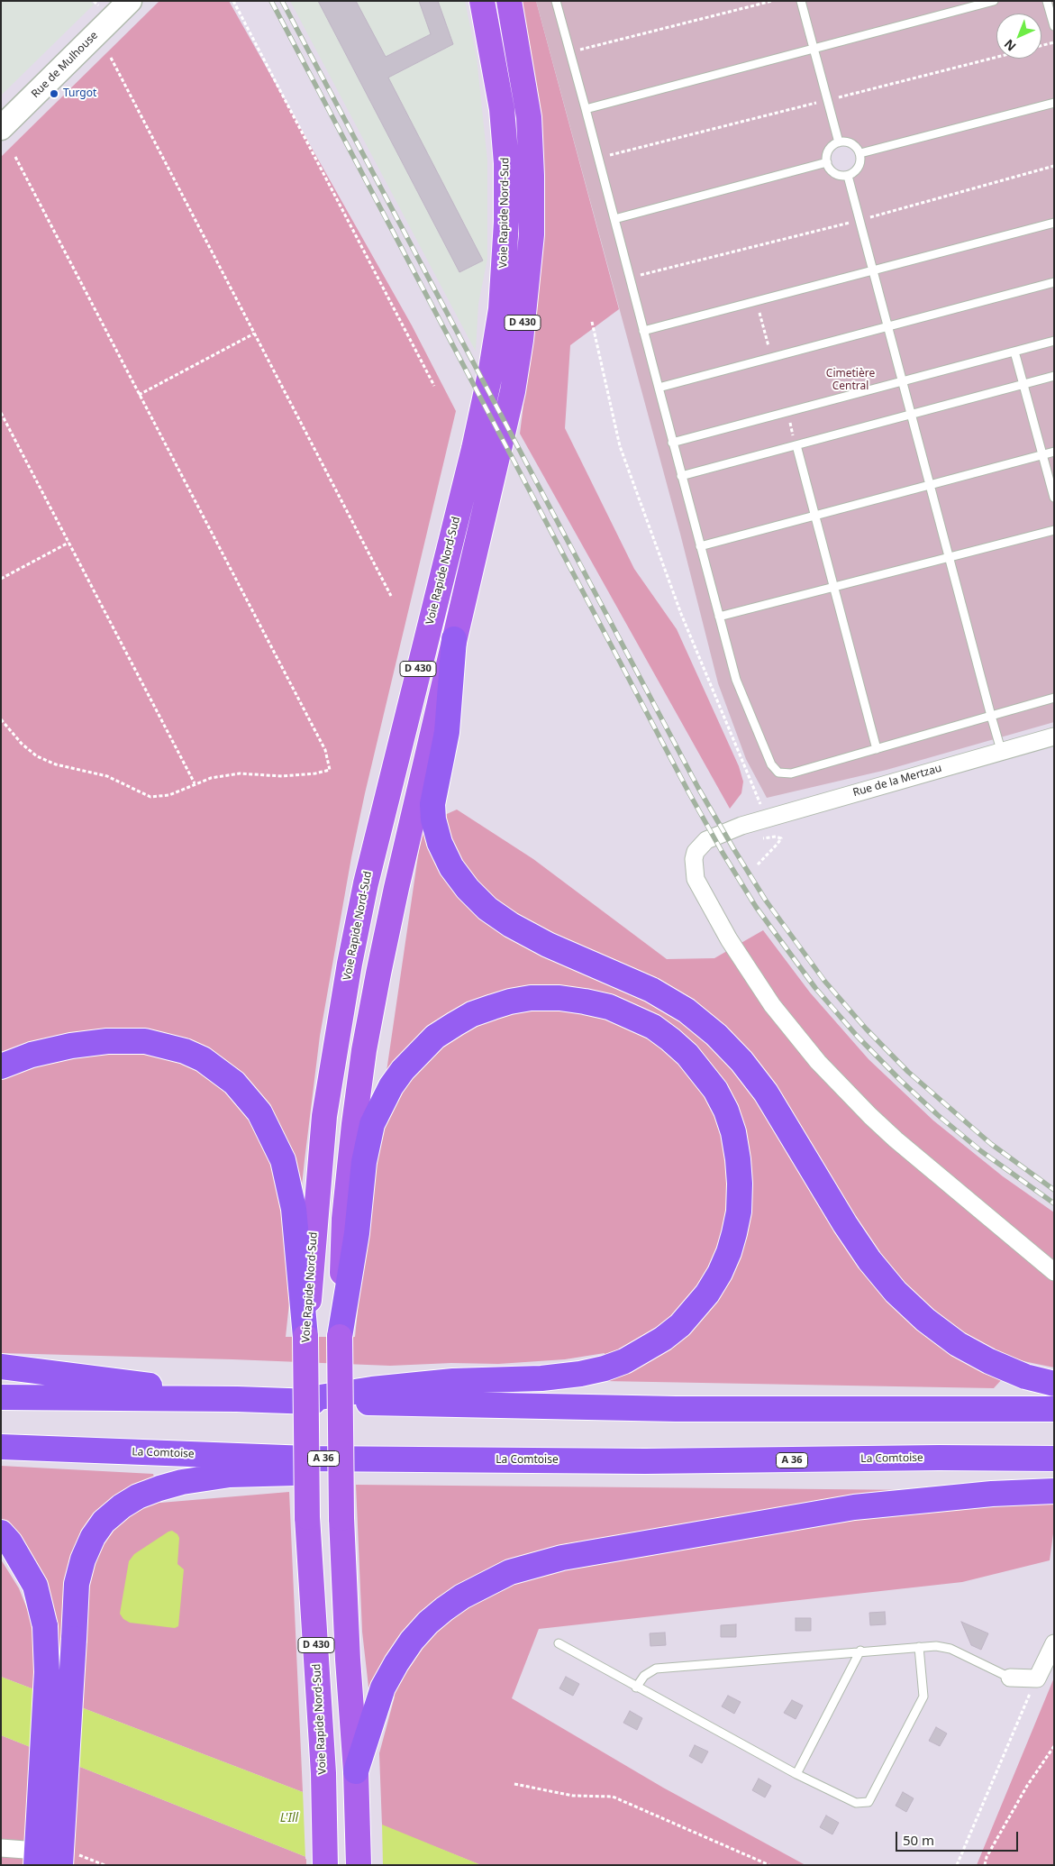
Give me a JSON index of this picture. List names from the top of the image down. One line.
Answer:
{"streets":{"highway":["Voie Rapide Nord-Sud","D 430","La Comtoise","A 36"],"main road":["Rue de Mulhouse"],"street":["Rue de la Mertzau"]},"water":["L'Ill"],"parks":["Cimetière Central"],"places":["Turgot"],"scale_bar":"50 m","north":"bottom left"}
